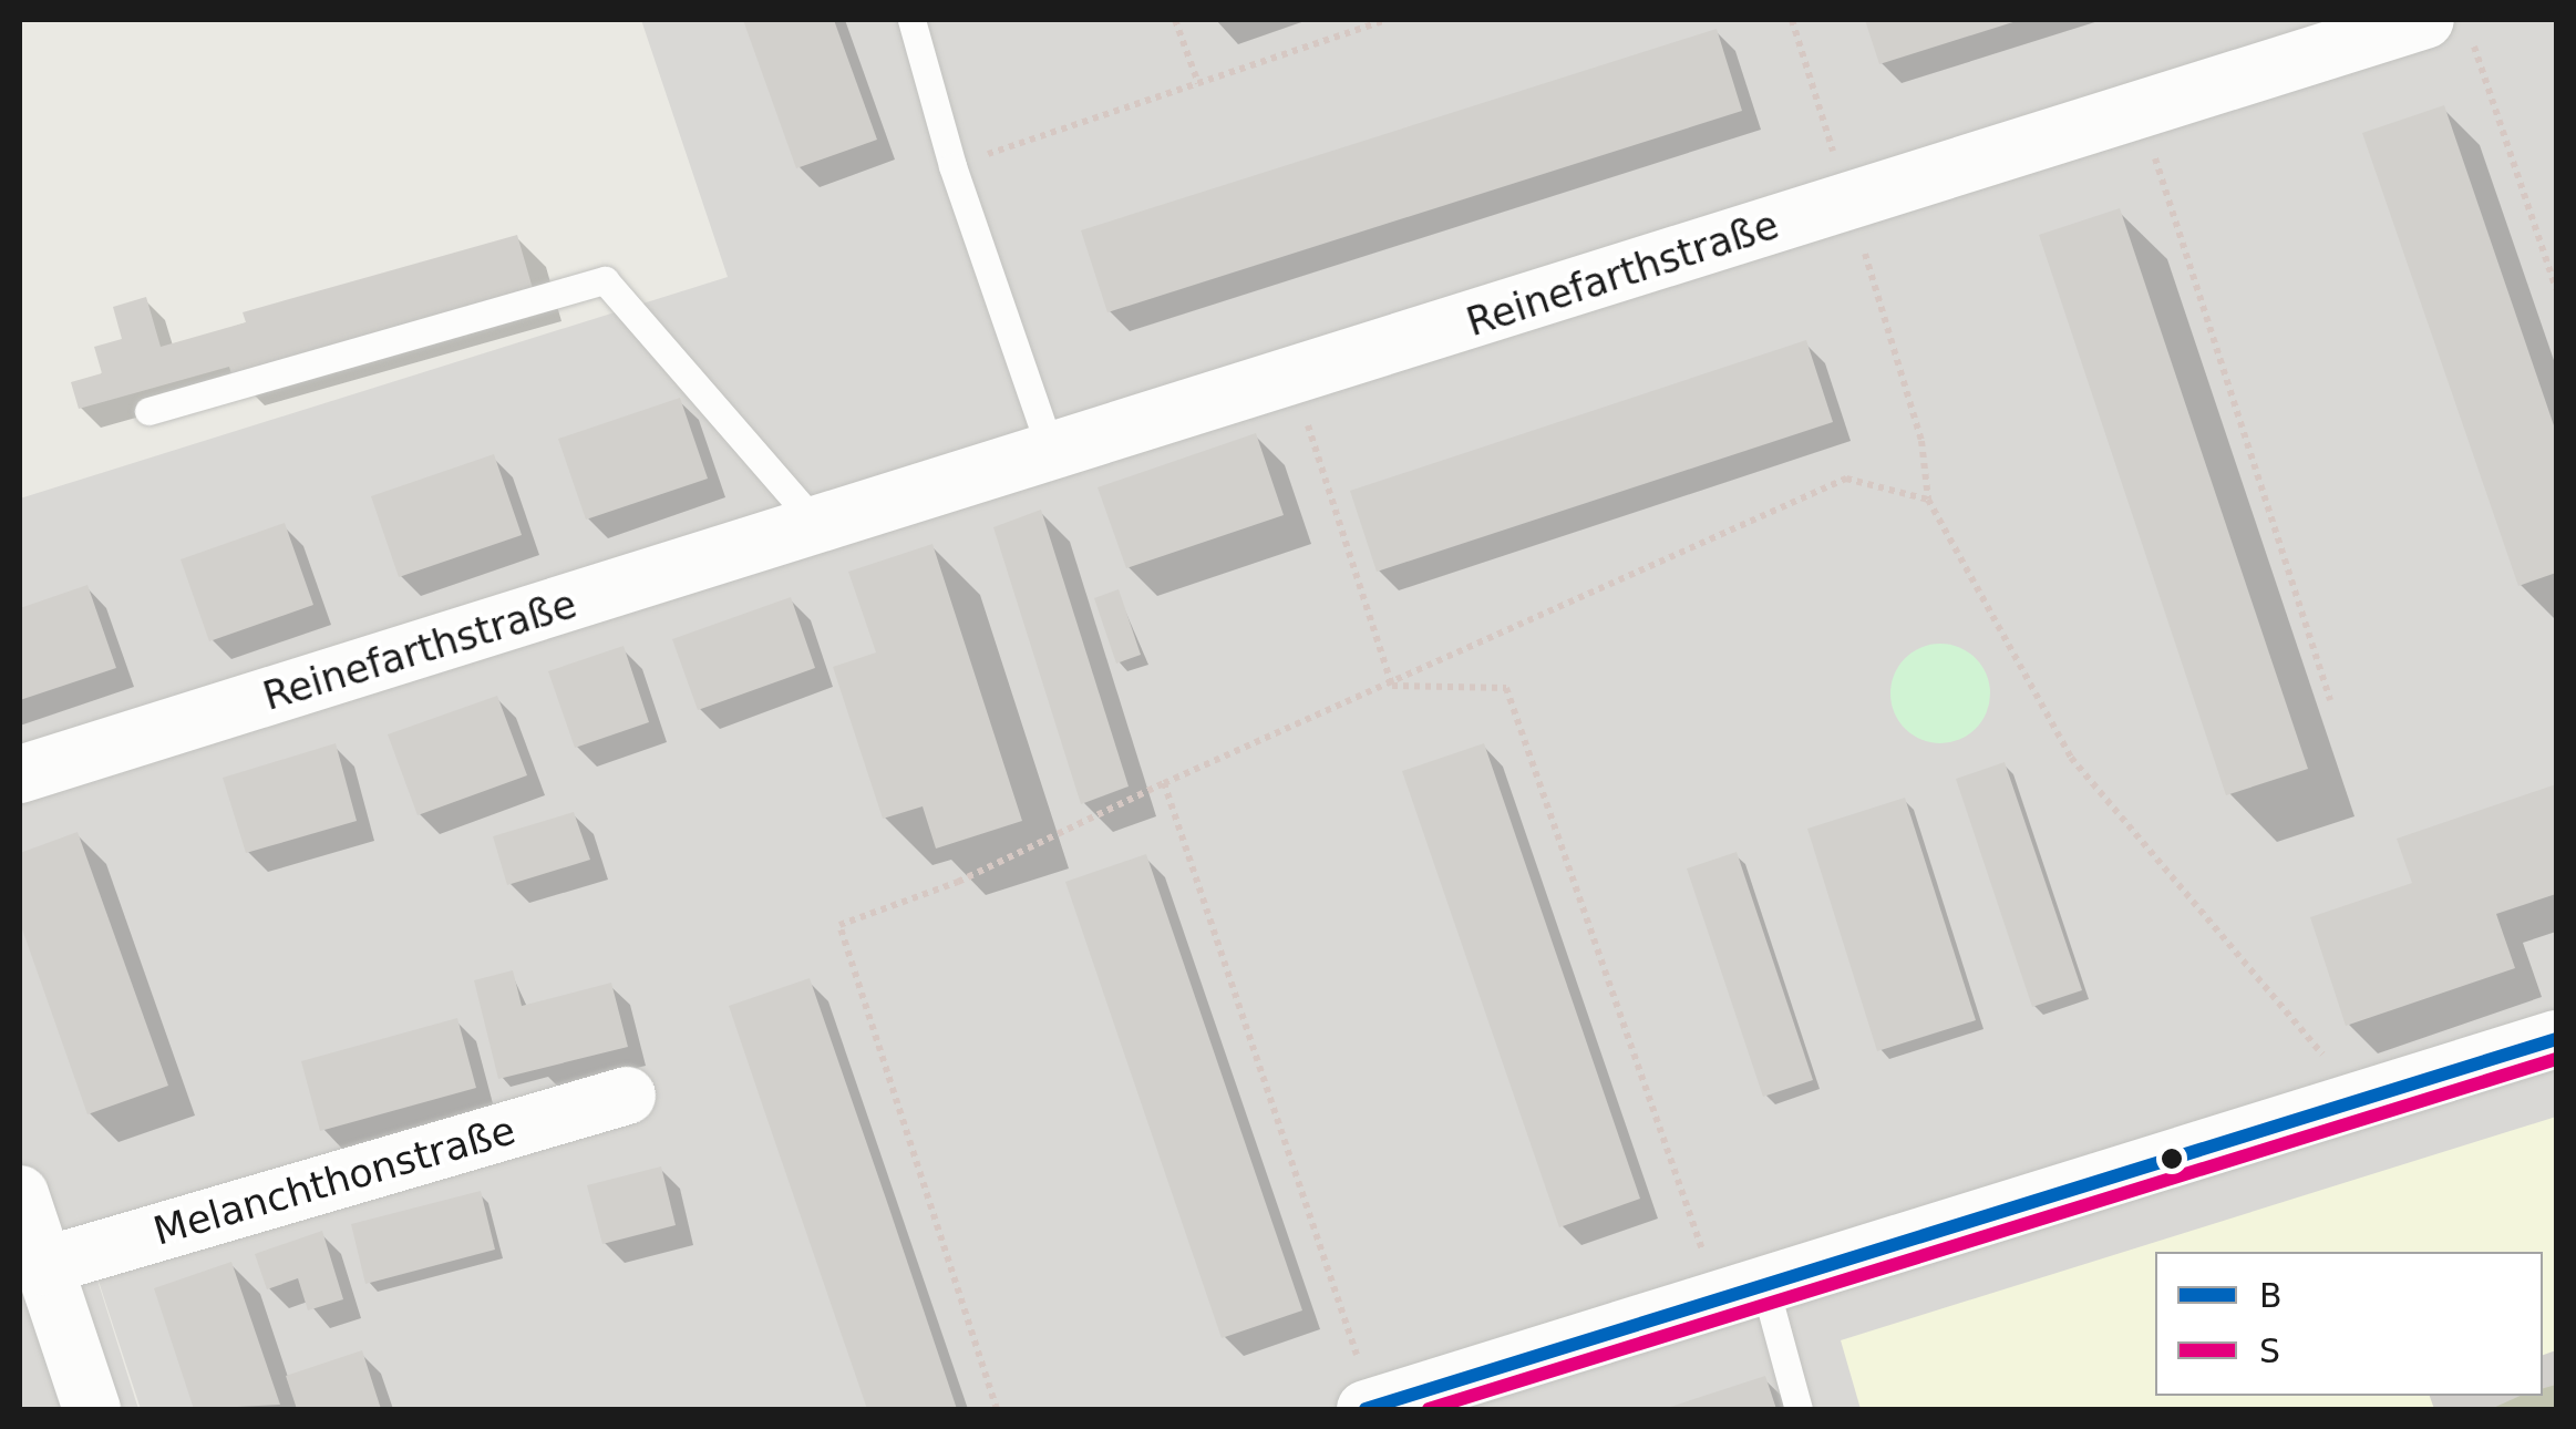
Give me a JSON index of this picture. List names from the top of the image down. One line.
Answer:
{"streets":{"street":["Reinefarthstraße","Melanchthonstraße"]},"lines":["transit line B","transit line S"],"legend":["B","S"]}
